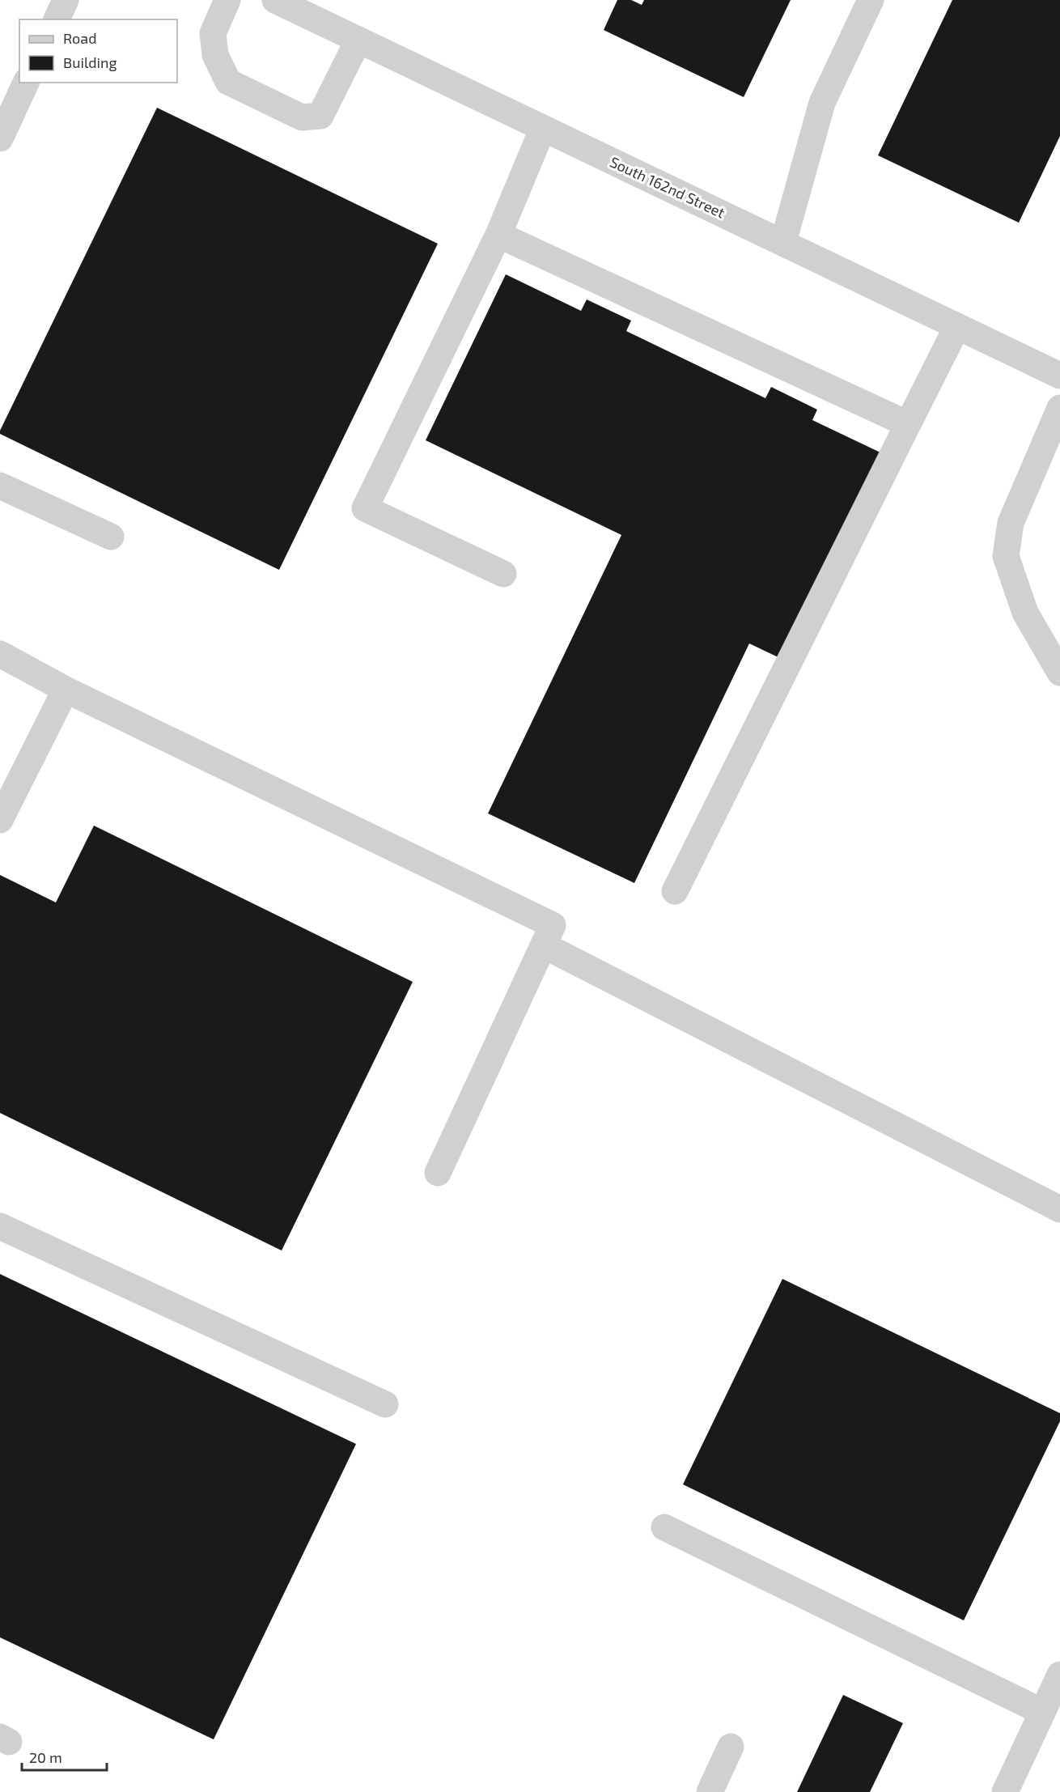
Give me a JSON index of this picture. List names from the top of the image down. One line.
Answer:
{"streets":{"street":["South 162nd Street"]},"legend":["Road","Building"],"scale_bar":"20 m"}
